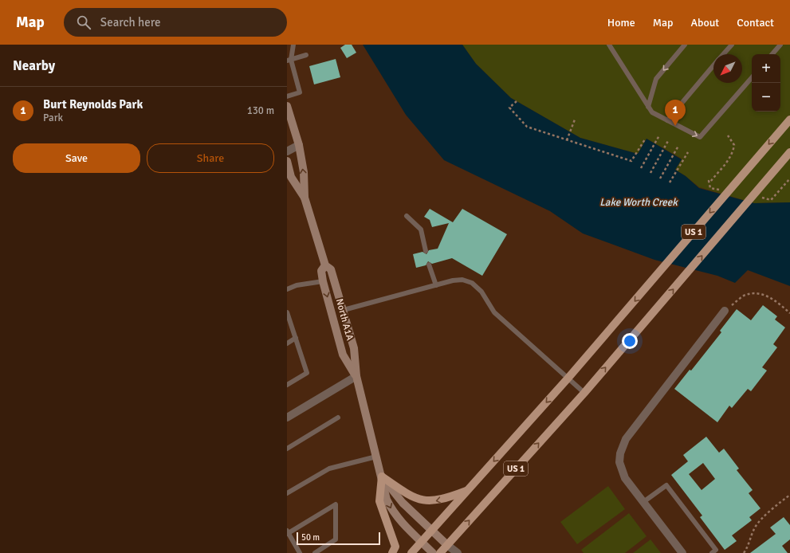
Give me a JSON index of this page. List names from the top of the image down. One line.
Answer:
{"streets":{"main road":["US 1"],"street":["North A1A"]},"crossings":[["US 1","North A1A"]],"water":["Lake Worth Creek"],"scale_bar":"50 m","north":"bottom left","page":{"header":"Map","search":"Search here","nav":["Home","Map","About","Contact"],"heading":"Nearby","map_buttons":["+","−"],"list":[{"mark":"1","name":"Burt Reynolds Park","note":"Park","value":"130 m"}],"pins":"1","buttons":["Save","Share"],"scale":"50 m"}}
